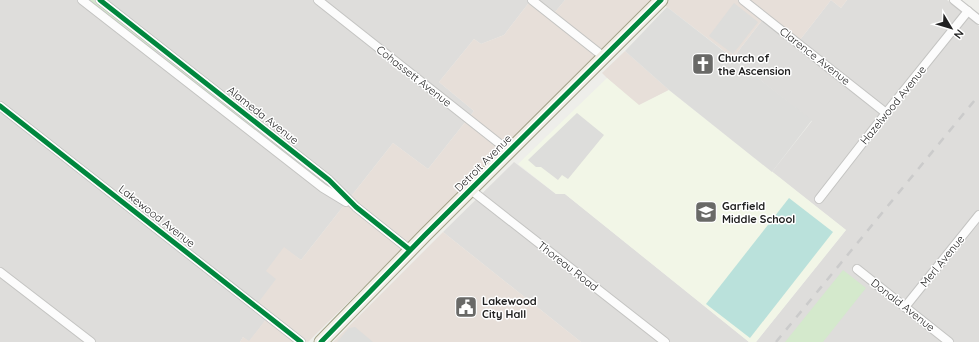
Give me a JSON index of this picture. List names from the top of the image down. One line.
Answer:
{"streets":{"main road":["Detroit Avenue"],"street":["Clarence Avenue","Cohassett Avenue","Hazelwood Avenue","Alameda Avenue","Lakewood Avenue","Merl Avenue","Thoreau Road","Donald Avenue"]},"crossings":[["Clarence Avenue","Hazelwood Avenue"],["Cohassett Avenue","Detroit Avenue"],["Alameda Avenue","Detroit Avenue"],["Detroit Avenue","Thoreau Road"],["Merl Avenue","Donald Avenue"]],"places":{"church":["Church of the Ascension"],"school or university":["Garfield Middle School"],"public building":["Lakewood City Hall"]},"north":"bottom right"}
